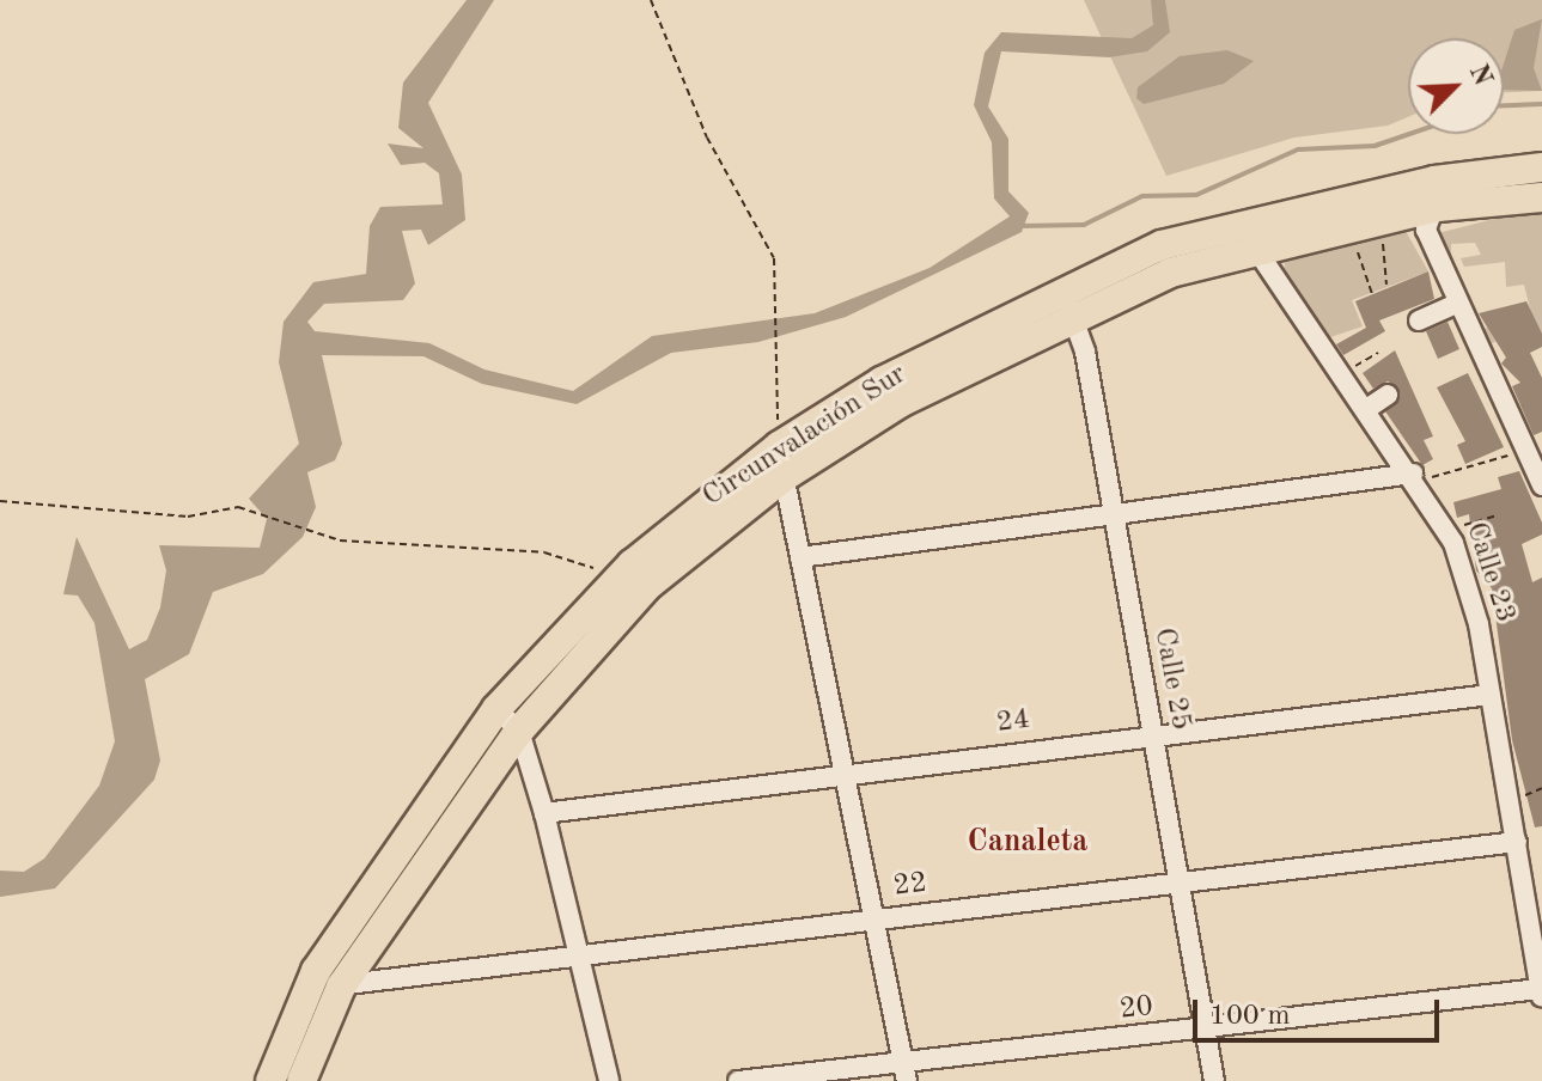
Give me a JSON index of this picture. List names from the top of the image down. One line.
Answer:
{"streets":{"highway":["Circunvalación Sur"],"street":["Calle 23","Calle 25","24","22","20"]},"crossings":[["Circunvalación Sur","Calle 23"],["Circunvalación Sur","Calle 25"],["Circunvalación Sur","22"],["Calle 23","24"],["Calle 23","22"],["Calle 23","20"],["Calle 25","24"],["Calle 25","22"],["Calle 25","20"]],"districts":["Canaleta"],"scale_bar":"100 m","north":"top right"}
